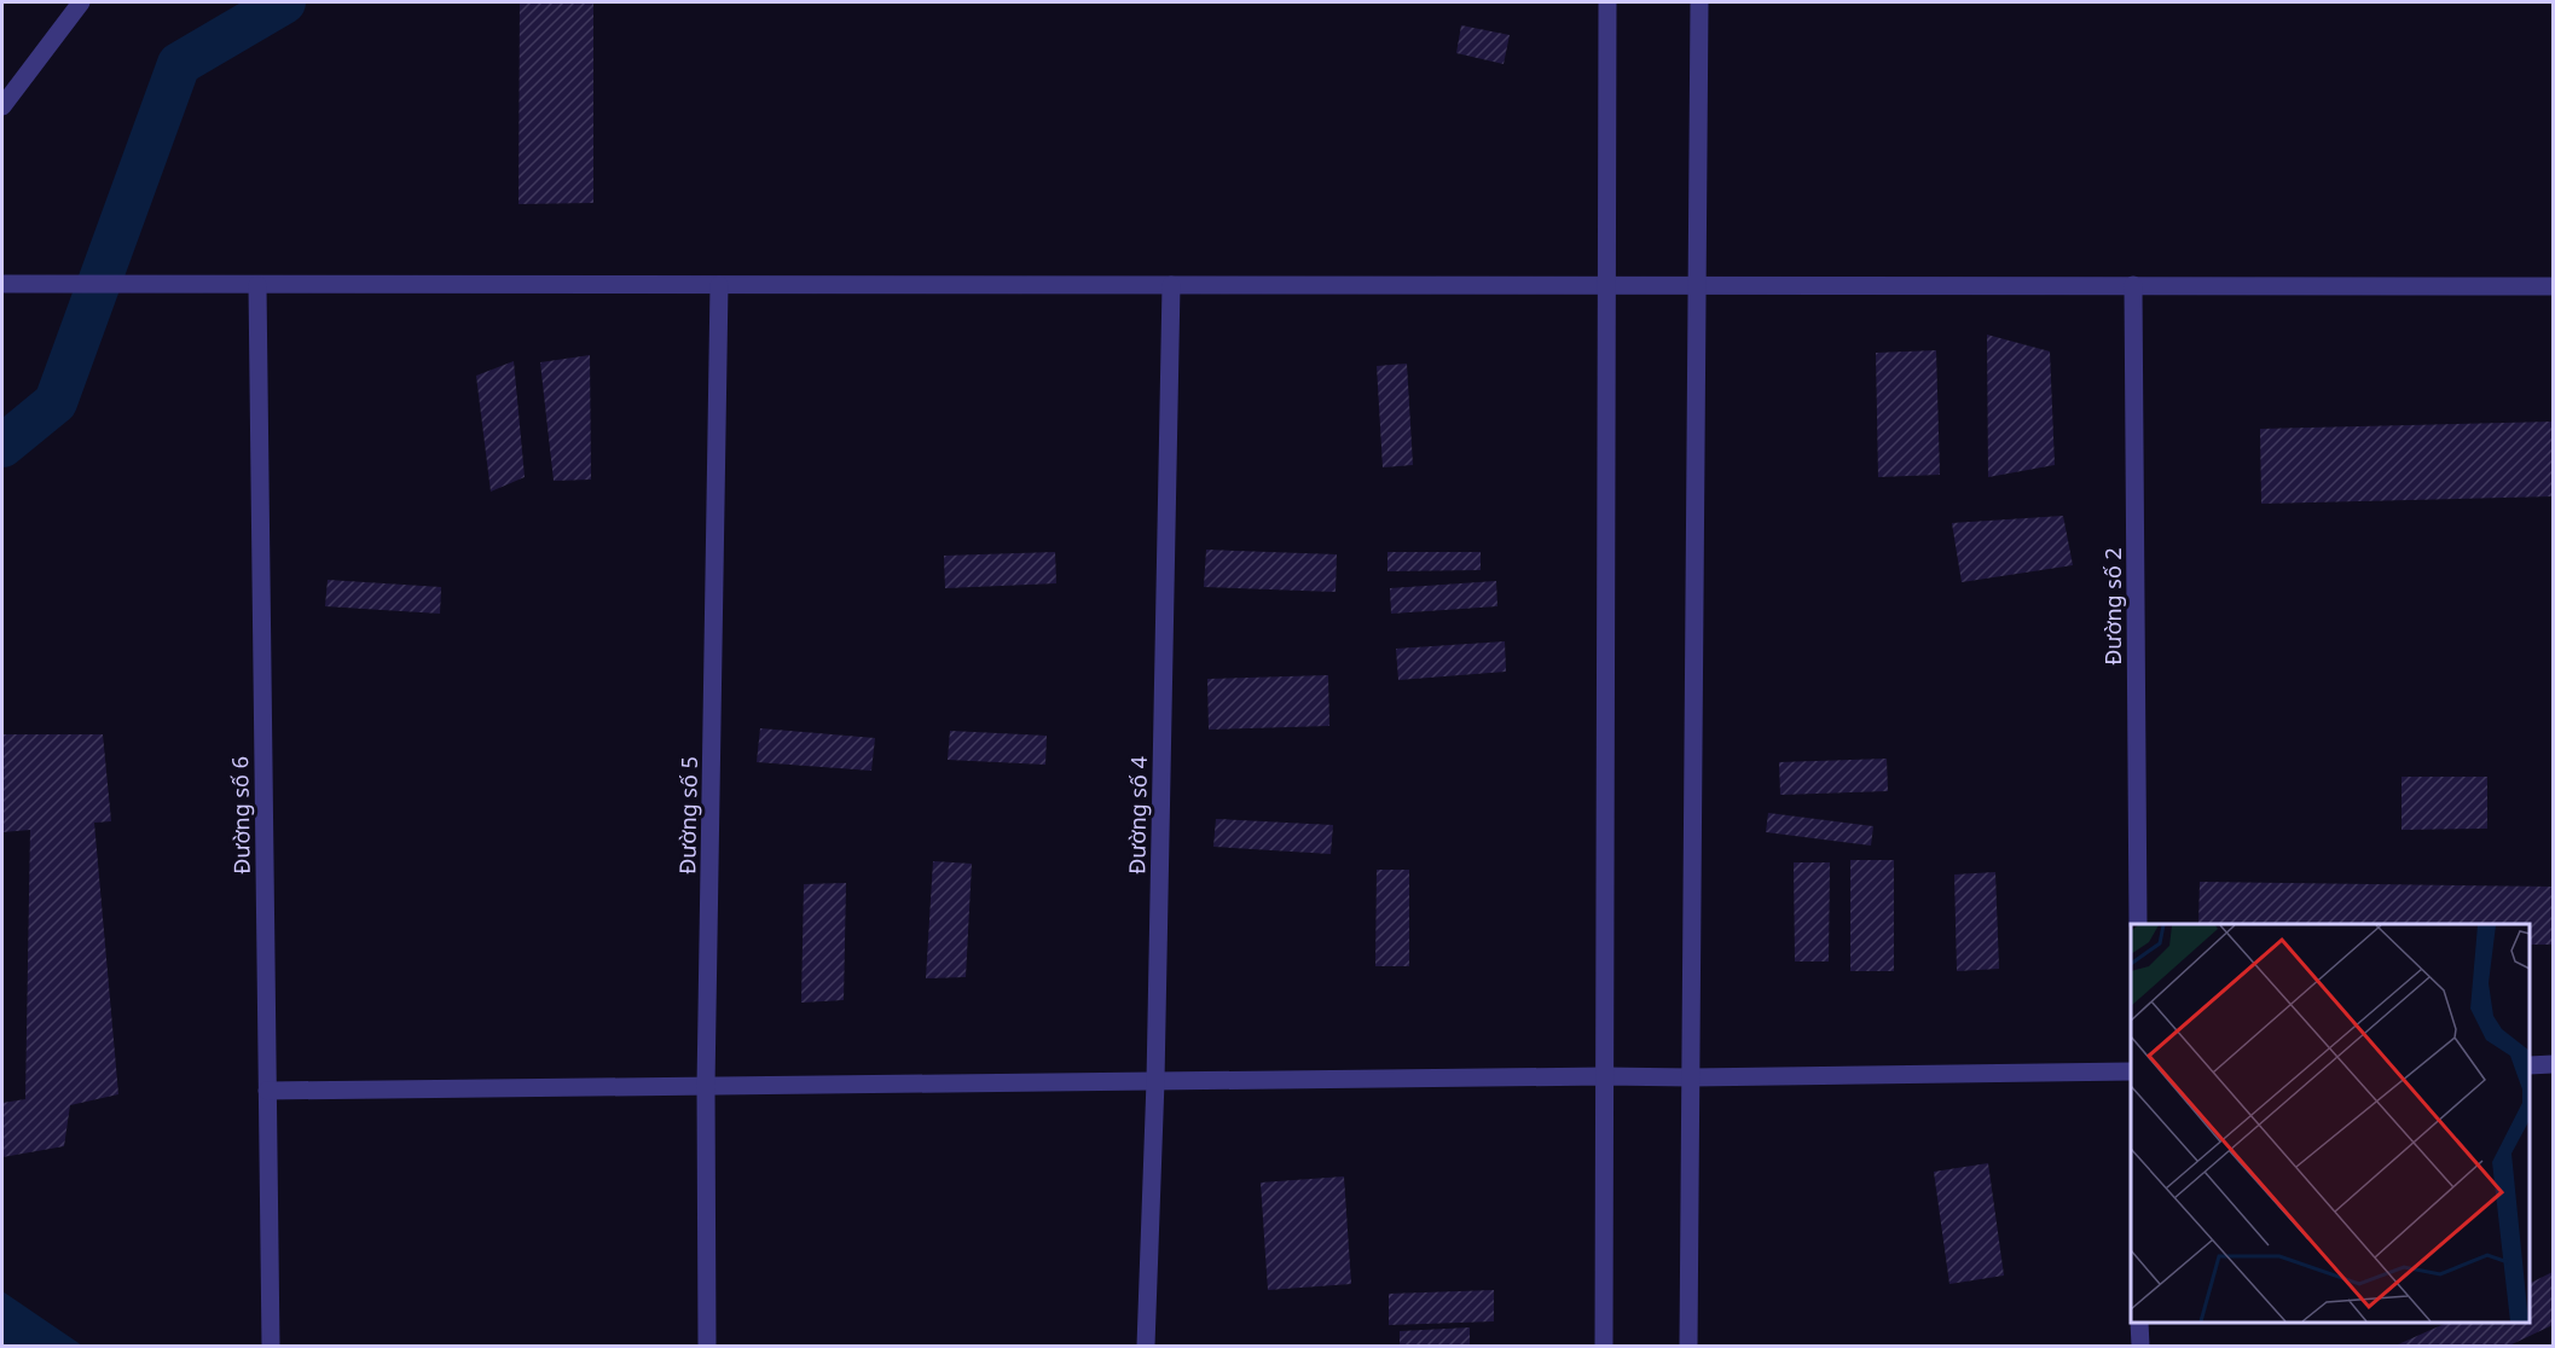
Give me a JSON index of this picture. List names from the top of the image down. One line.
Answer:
{"streets":{"street":["Đường số 2","Đường số 6","Đường số 5","Đường số 4"]}}
